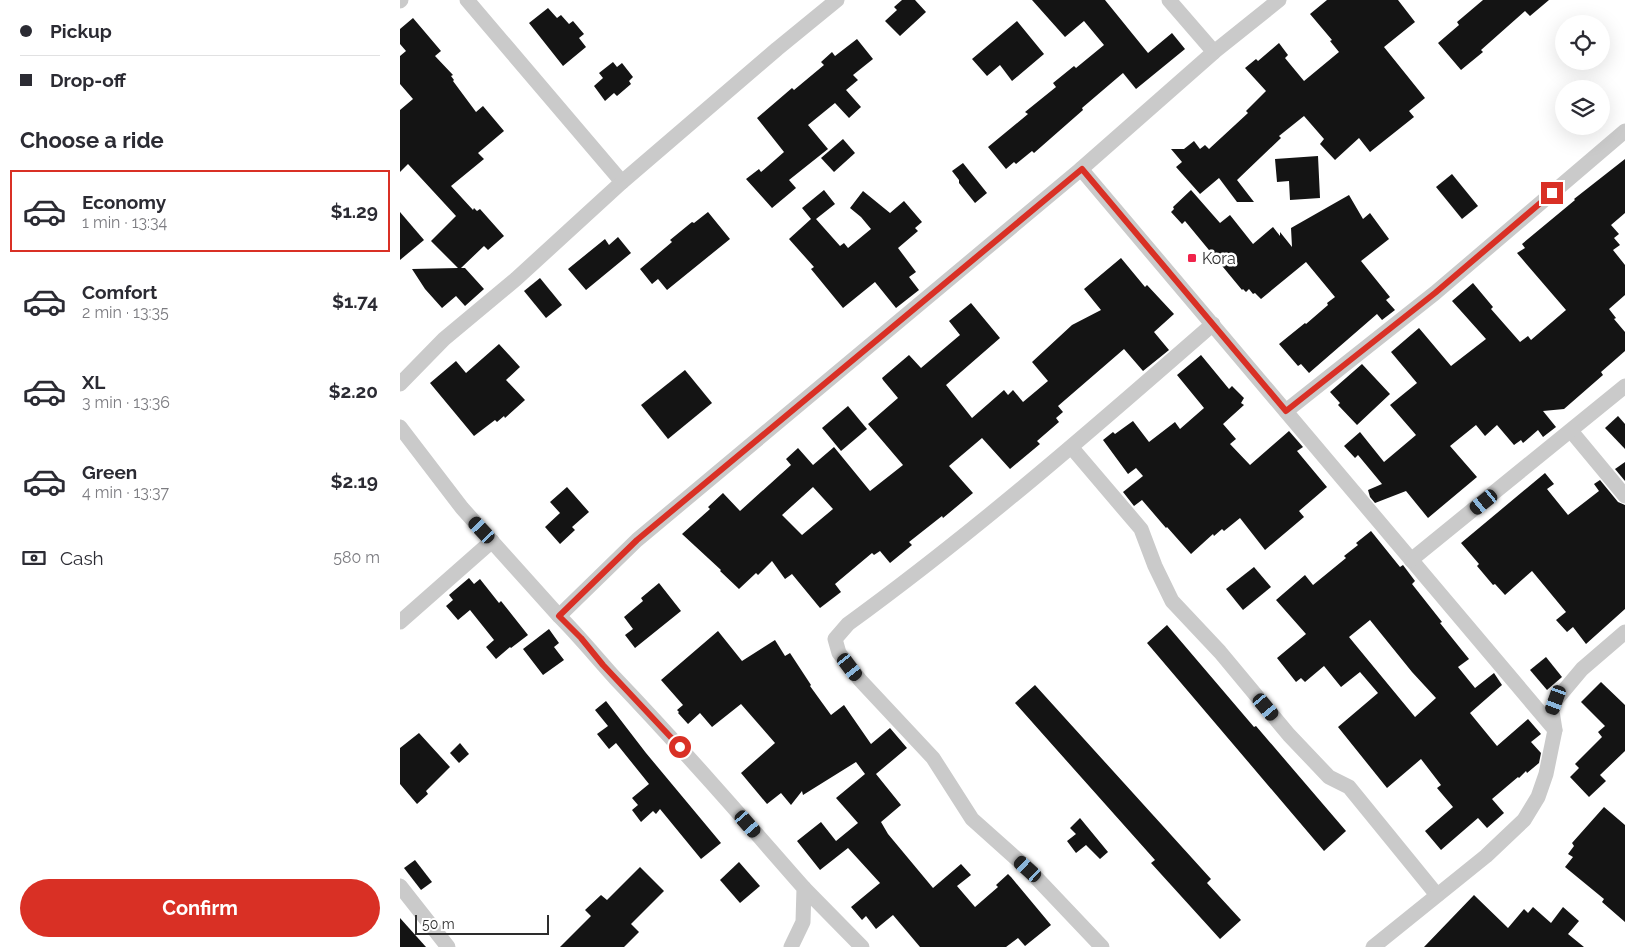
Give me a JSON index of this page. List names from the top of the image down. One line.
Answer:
{"places":{"transit":["Kora"]},"scale_bar":"50 m","page":{"banner":["Pickup","Drop-off"],"heading":"Choose a ride","list":[{"name":"Economy","note":"1 min · 13:34","value":"$1.29"},{"name":"Comfort","note":"2 min · 13:35","value":"$1.74"},{"name":"XL","note":"3 min · 13:36","value":"$2.20"},{"name":"Green","note":"4 min · 13:37","value":"$2.19"}],"pay":["Cash","580 m"],"buttons":"Confirm","scale":"50 m"}}
